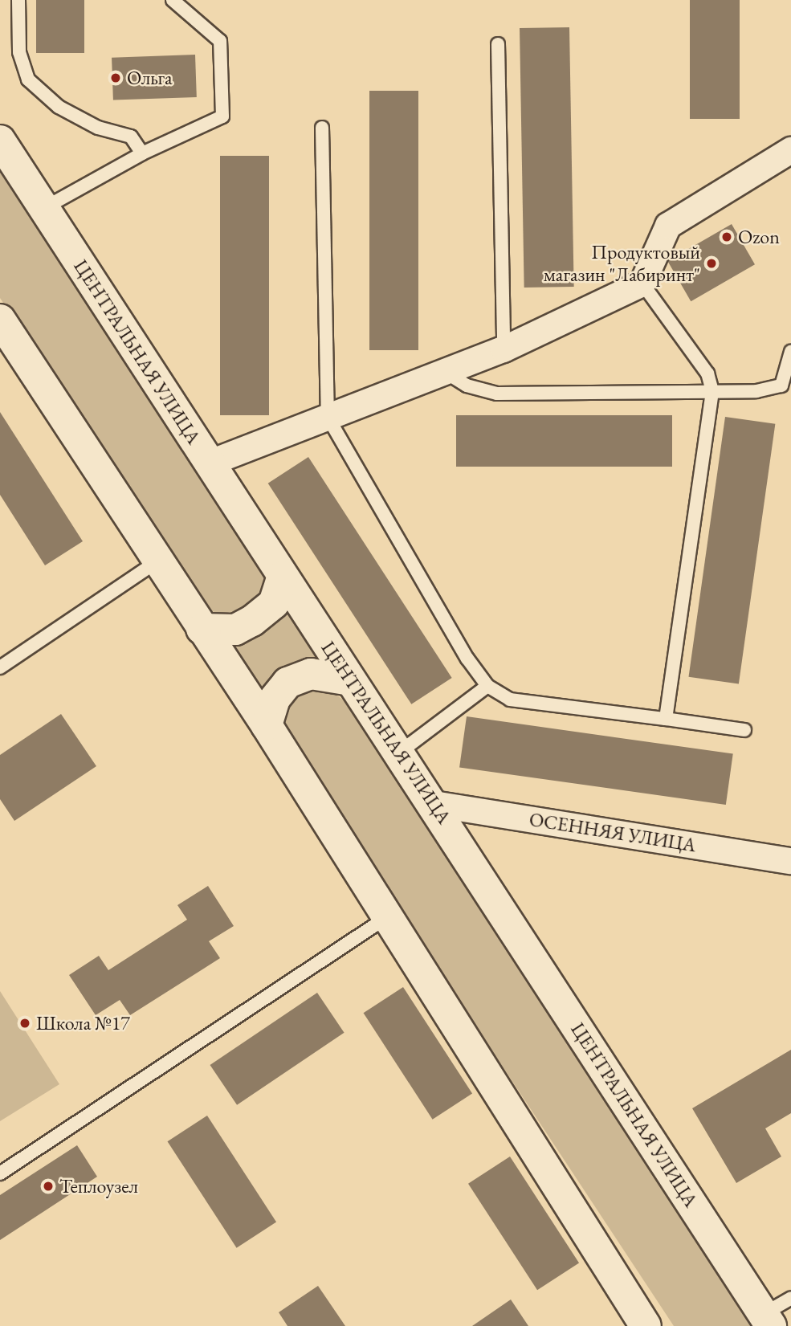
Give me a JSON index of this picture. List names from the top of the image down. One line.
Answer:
{"streets":{"street":["ЦЕНТРАЛЬНАЯ УЛИЦА","ОСЕННЯЯ УЛИЦА"]},"crossings":[["ЦЕНТРАЛЬНАЯ УЛИЦА","ОСЕННЯЯ УЛИЦА"]],"places":["Ольга","Ozon","Продуктовый магазин \"Лабиринт\"","Школа №17","Теплоузел"]}
